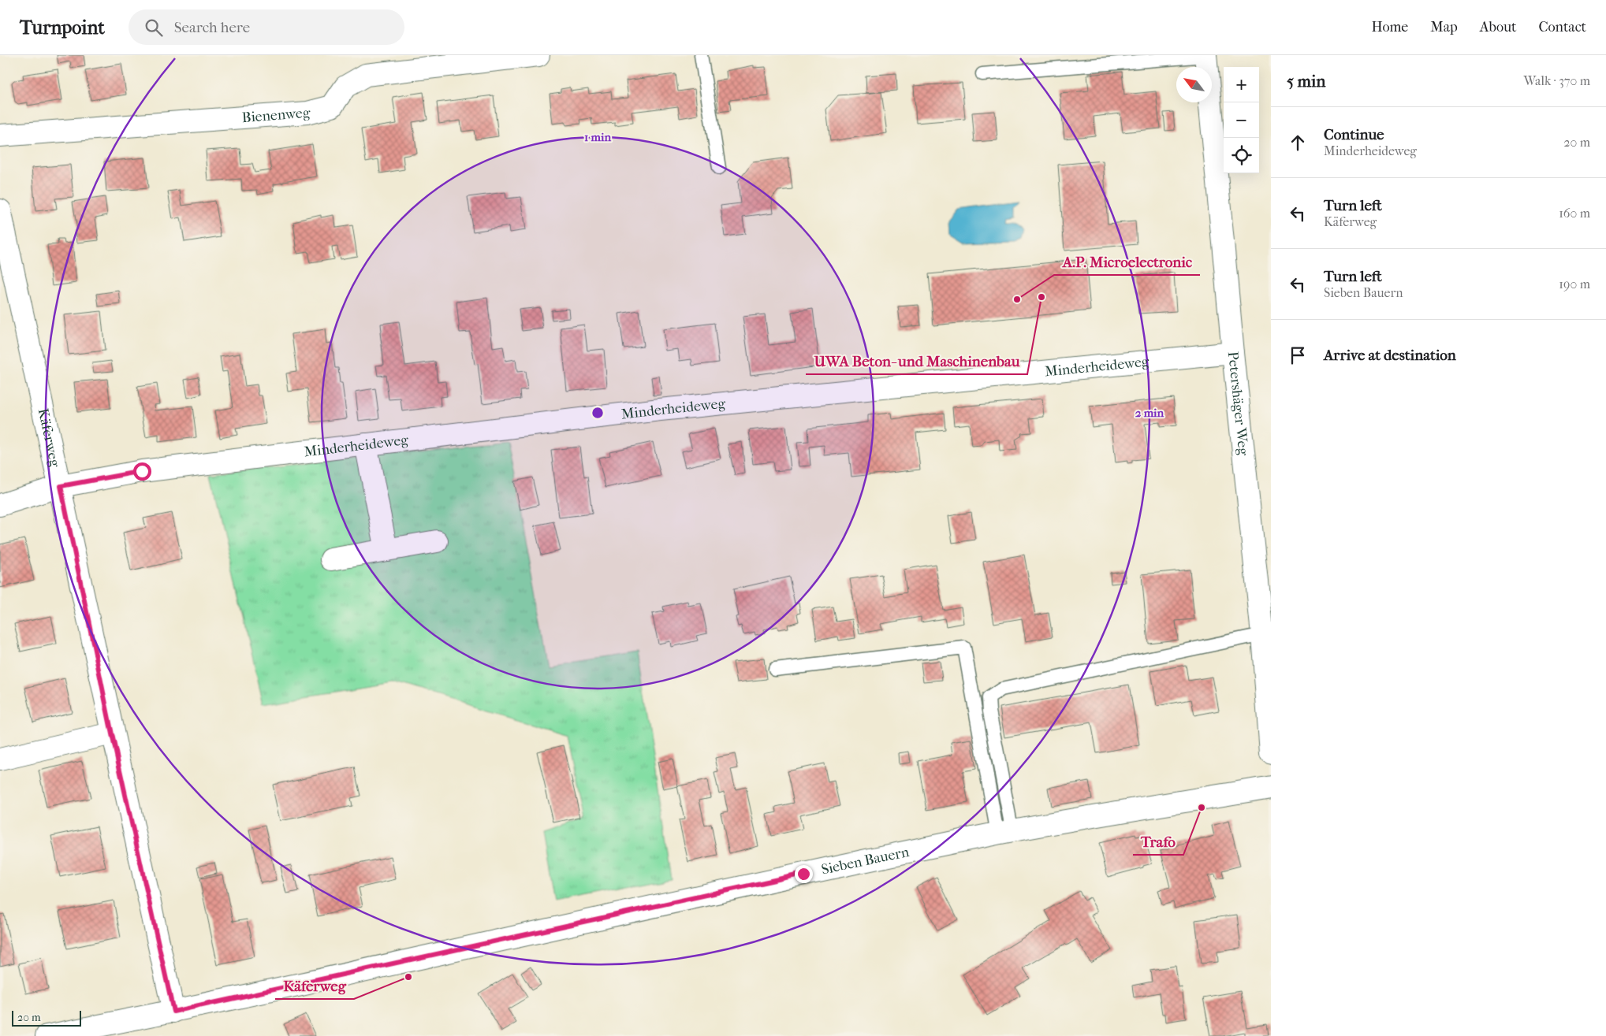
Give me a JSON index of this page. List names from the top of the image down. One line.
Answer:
{"streets":{"street":["Bienenweg","Minderheideweg","Petershäger Weg","Käferweg","Sieben Bauern"]},"crossings":[["Minderheideweg","Petershäger Weg"],["Minderheideweg","Käferweg"],["Käferweg","Sieben Bauern"]],"places":["UWA Beton- und Maschinenbau","A.P. Microelectronic","Trafo","Käferweg"],"scale_bar":"20 m","north":"top left","page":{"header":"Turnpoint","search":"Search here","nav":["Home","Map","About","Contact"],"heading":["5 min","Walk · 370 m"],"map_buttons":["+","−"],"list":[["Continue","Minderheideweg","20 m"],["Turn left","Käferweg","160 m"],["Turn left","Sieben Bauern","190 m"],"Arrive at destination"],"scale":"20 m"},"rings":["1 min","2 min"]}
